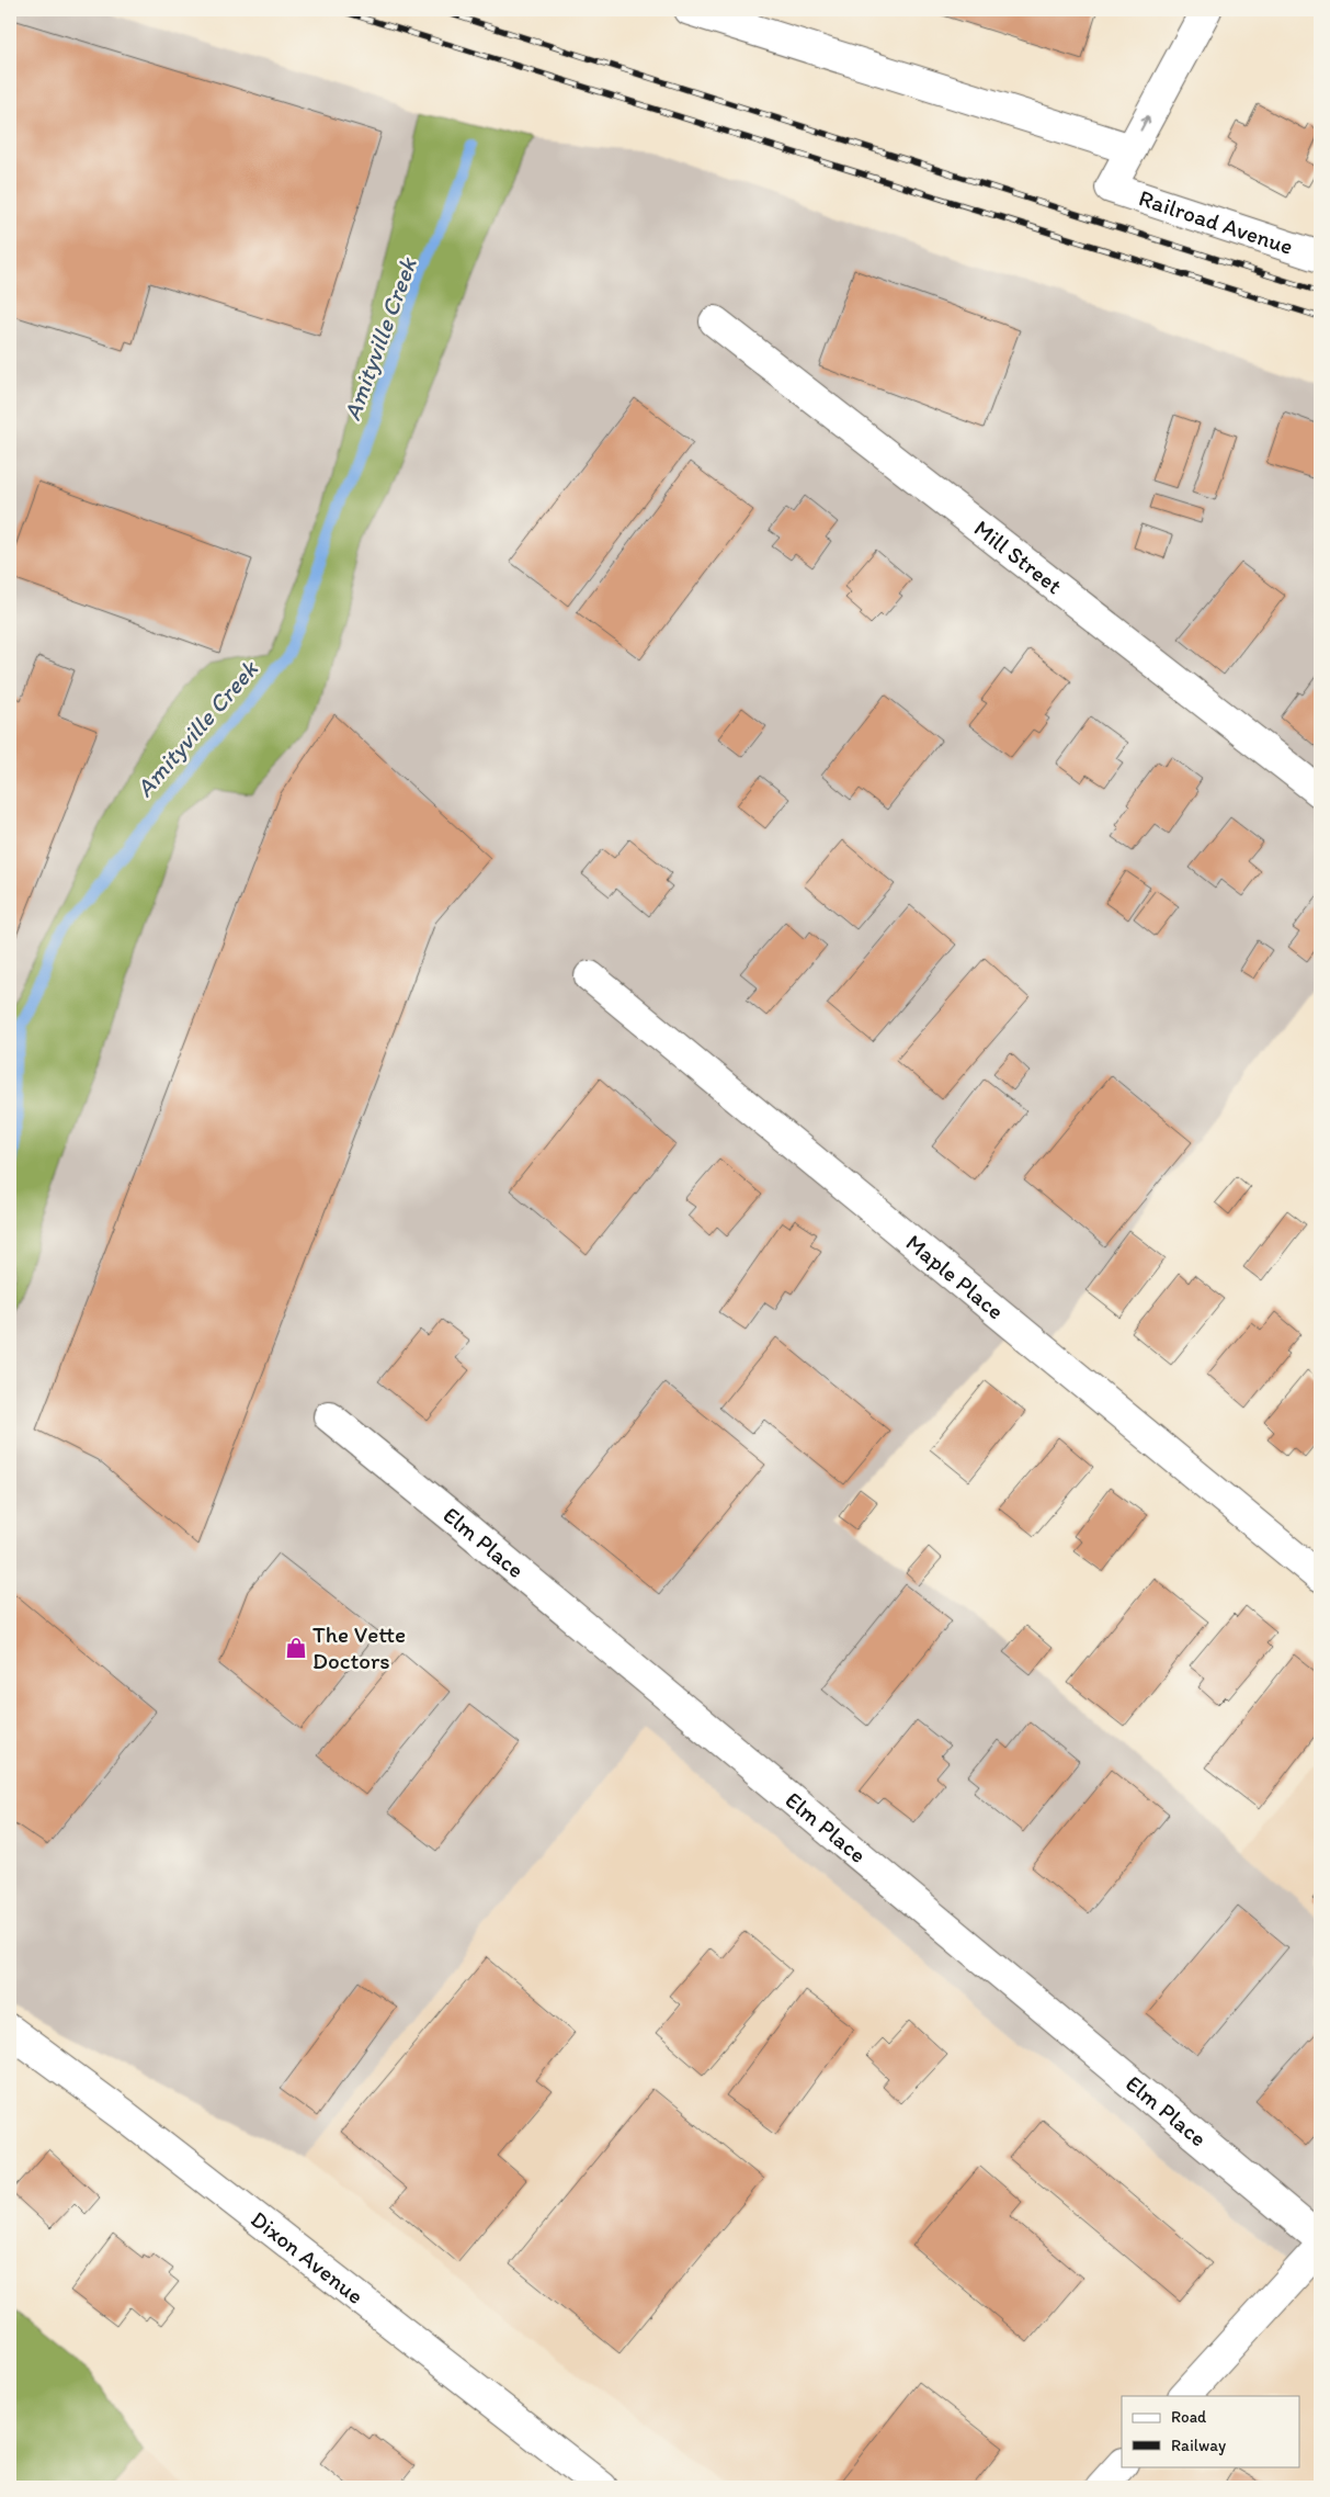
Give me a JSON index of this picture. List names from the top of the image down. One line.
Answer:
{"streets":{"street":["Railroad Avenue","Mill Street","Maple Place","Elm Place","Dixon Avenue"]},"water":["Amityville Creek"],"places":{"shop":["The Vette Doctors"]},"legend":["Road","Railway"]}
